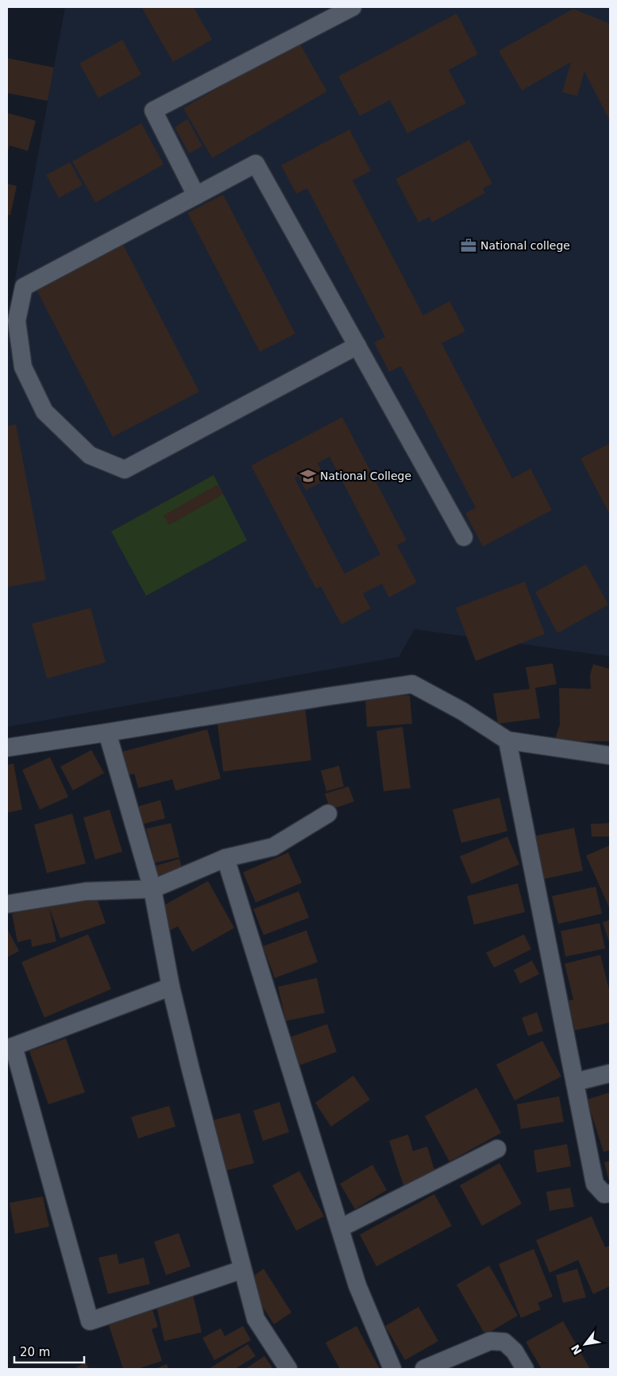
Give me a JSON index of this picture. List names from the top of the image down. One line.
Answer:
{"places":{"office":["National college"],"school or university":["National College"]},"scale_bar":"20 m","north":"bottom left"}
